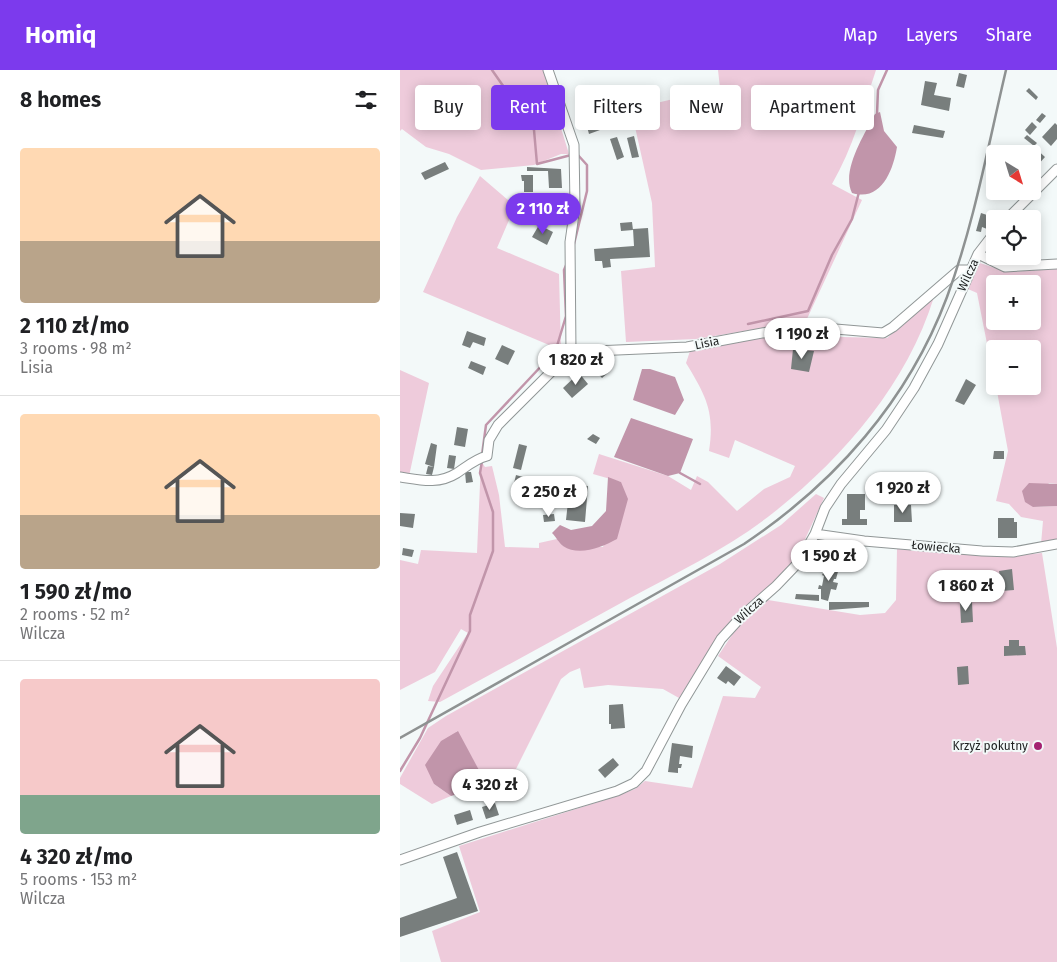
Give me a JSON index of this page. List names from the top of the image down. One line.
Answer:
{"streets":{"street":["Wilcza","Lisia","Łowiecka"]},"crossings":[["Wilcza","Lisia"],["Wilcza","Łowiecka"]],"places":["Krzyż pokutny"],"north":"bottom right","page":{"header":"Homiq","nav":["Map","Layers","Share"],"heading":"8 homes","chip":["Buy","Rent","Filters","New","Apartment"],"list":[{"name":"2 110 zł/mo","note":"3 rooms · 98 m² · Lisia"},{"name":"1 590 zł/mo","note":"2 rooms · 52 m² · Wilcza"},{"name":"4 320 zł/mo","note":"5 rooms · 153 m² · Wilcza"}],"map_buttons":["+","−"],"price":["2 110 zł","1 190 zł","1 820 zł","1 920 zł","2 250 zł","1 590 zł","1 860 zł","4 320 zł"]}}
